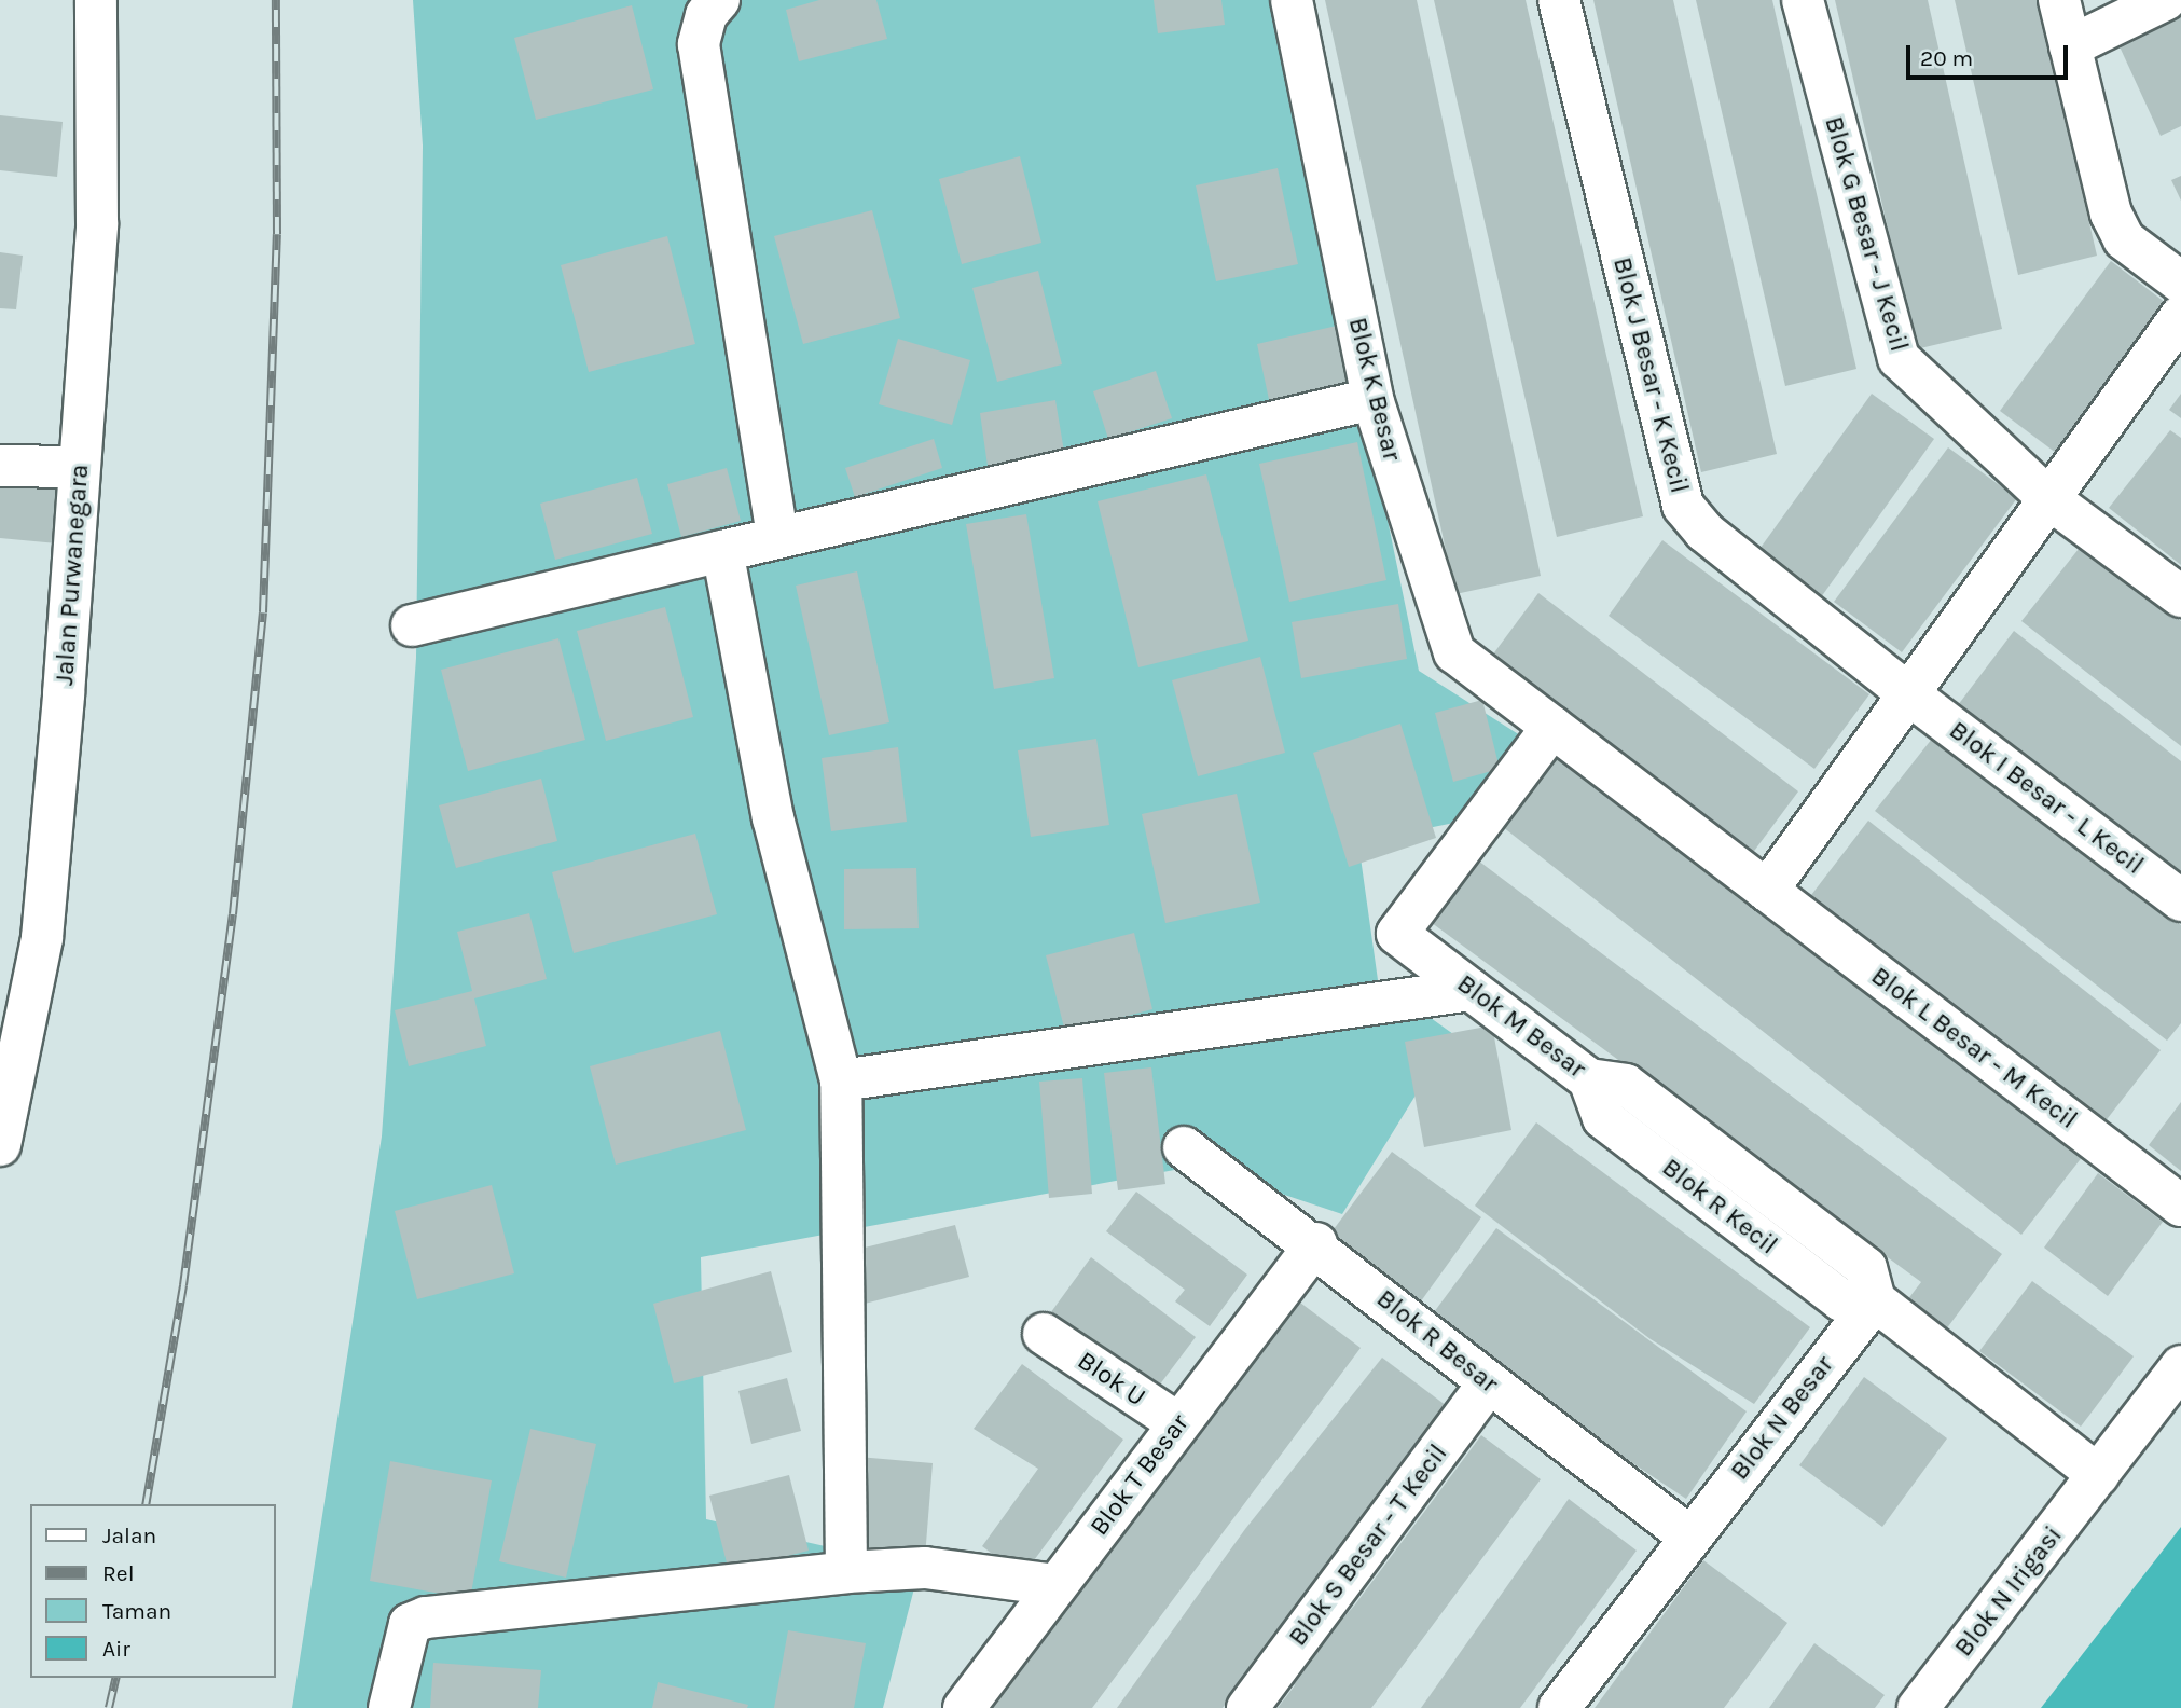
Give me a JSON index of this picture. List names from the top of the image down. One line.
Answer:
{"streets":{"street":["Blok G Besar - J Kecil","Blok J Besar - K Kecil","Blok K Besar","Jalan Purwanegara","Blok I Besar - L Kecil","Blok M Besar","Blok L Besar - M Kecil","Blok R Kecil","Blok R Besar","Blok U","Blok N Besar","Blok T Besar","Blok S Besar - T Kecil","Blok N Irigasi"]},"crossings":[["Blok J Besar - K Kecil","Blok I Besar - L Kecil"],["Blok K Besar","Blok M Besar"],["Blok K Besar","Blok L Besar - M Kecil"],["Blok M Besar","Blok R Kecil"],["Blok R Kecil","Blok N Besar"],["Blok R Besar","Blok N Besar"],["Blok R Besar","Blok T Besar"],["Blok R Besar","Blok S Besar - T Kecil"],["Blok U","Blok T Besar"]],"legend":["Jalan","Rel","Taman","Air"],"scale_bar":"20 m"}
